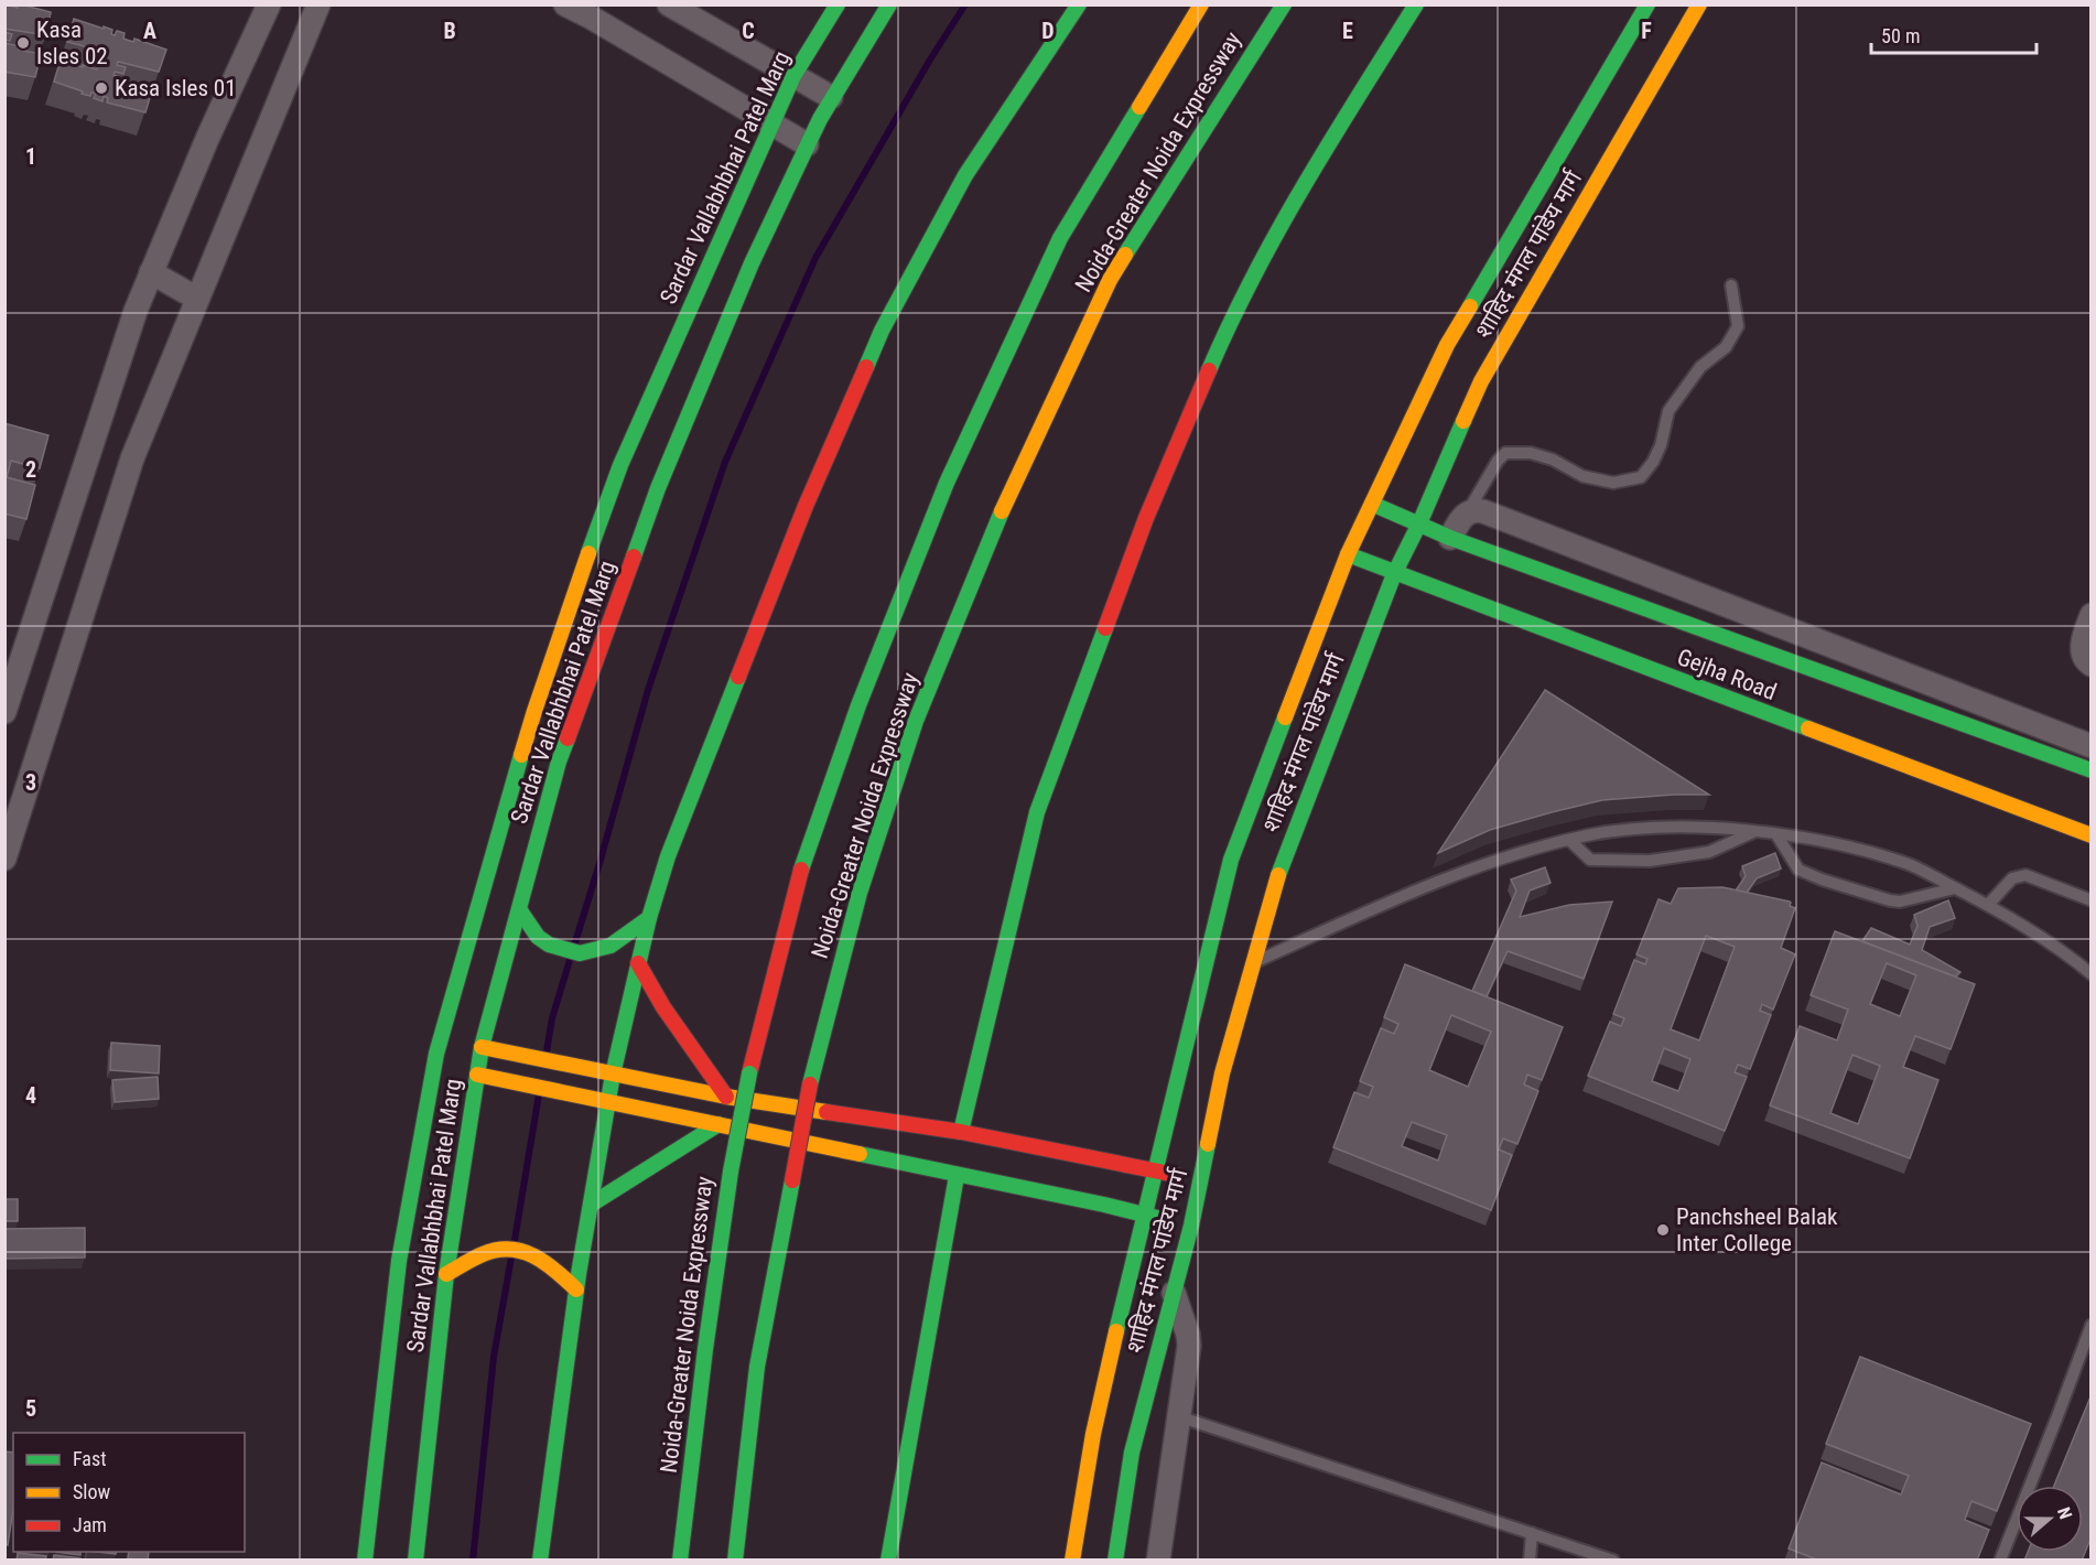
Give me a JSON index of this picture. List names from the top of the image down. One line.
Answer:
{"streets":{"main road":["Noida-Greater Noida Expressway","Sardar Vallabhbhai Patel Marg","शाहिद मंगल पांडेय मार्ग","Gejha Road"]},"crossings":[["शाहिद मंगल पांडेय मार्ग","Gejha Road"]],"places":["Kasa Isles 02","Kasa Isles 01","Panchsheel Balak Inter College"],"legend":["Fast","Slow","Jam"],"scale_bar":"50 m","north":"right","grid":{"columns":["A","B","C","D","E","F"],"rows":["1","2","3","4","5"]}}
